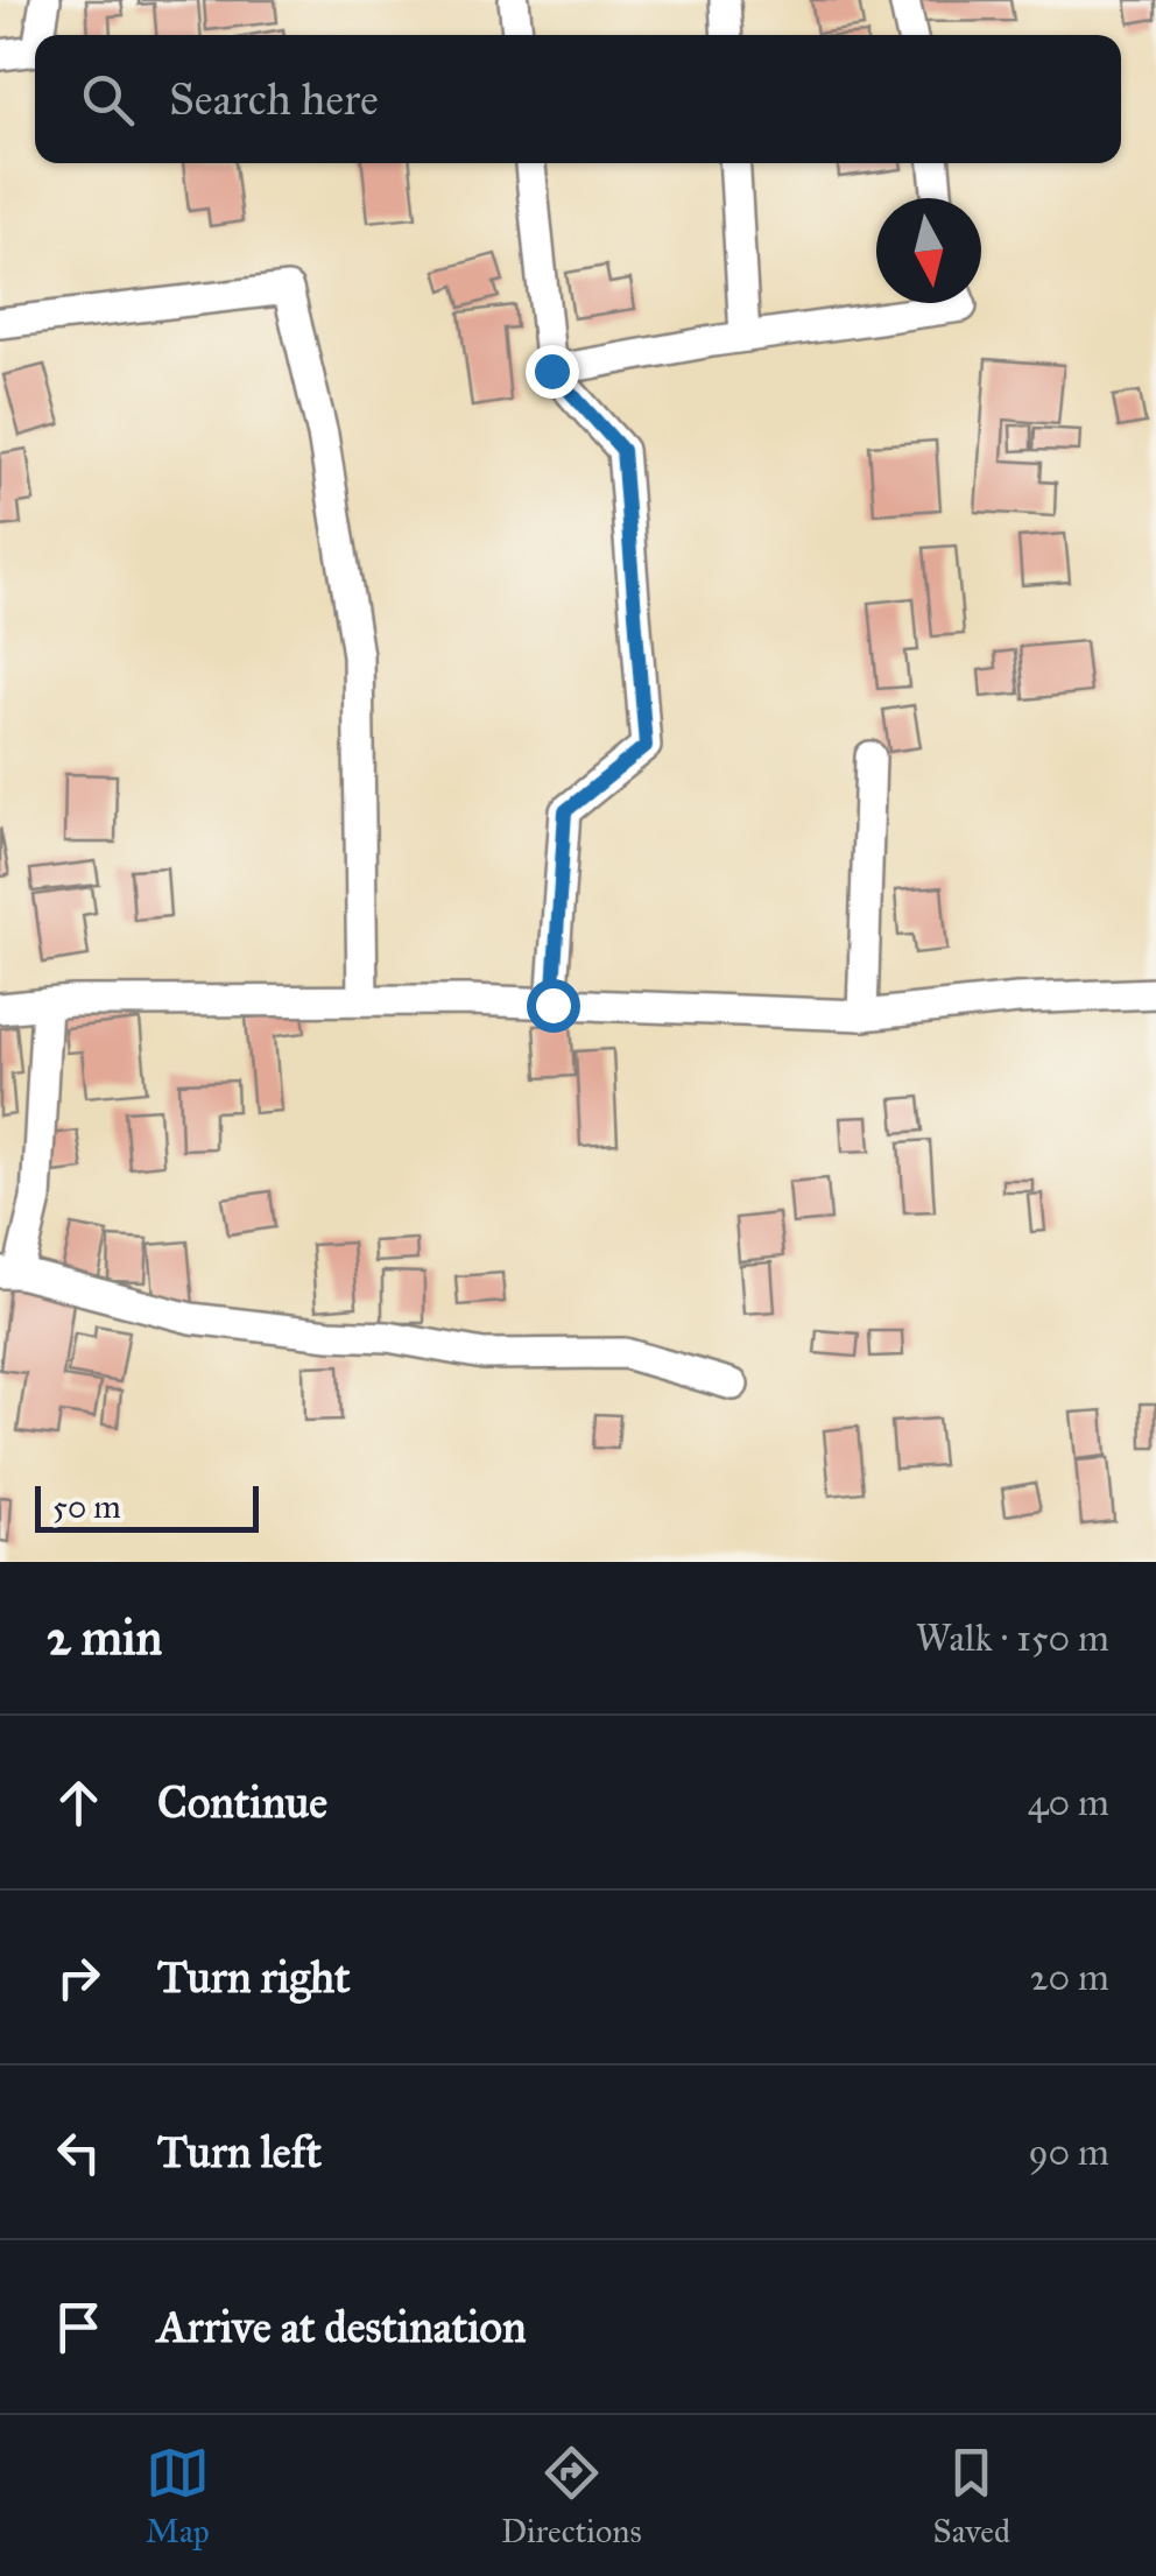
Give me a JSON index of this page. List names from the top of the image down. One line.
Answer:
{"scale_bar":"50 m","north":"bottom","page":{"search":"Search here","scale":"50 m","heading":["2 min","Walk · 150 m"],"list":[["Continue","40 m"],["Turn right","20 m"],["Turn left","90 m"],"Arrive at destination"],"nav":["Map","Directions","Saved"]}}
